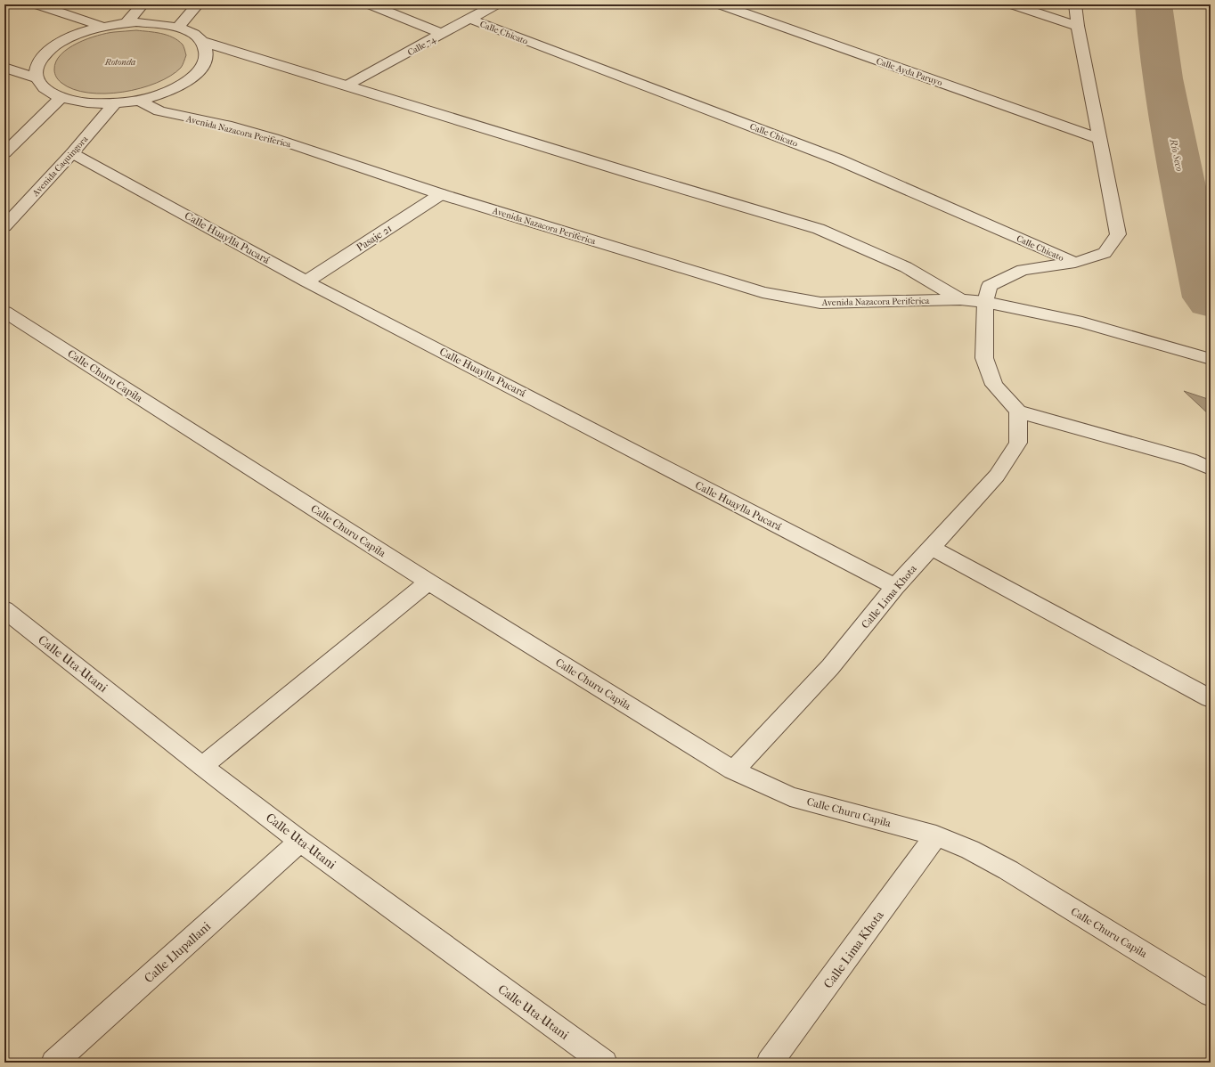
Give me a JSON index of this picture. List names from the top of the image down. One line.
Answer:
{"streets":{"street":["Calle Chicato","Calle 74","Calle Ayda Paruyo","Avenida Nazacora Periferica","Avenida Caquingora","Calle Huaylla Pucará","Pasaje 21","Calle Churu Capila","Calle Lima Khota","Calle Uta-Utani","Calle Llupallani"]},"crossings":[["Calle Chicato","Calle 74"],["Calle 74","Avenida Nazacora Periferica"],["Avenida Nazacora Periferica","Pasaje 21"],["Avenida Caquingora","Calle Huaylla Pucará"],["Calle Huaylla Pucará","Pasaje 21"],["Calle Huaylla Pucará","Calle Lima Khota"],["Calle Churu Capila","Calle Lima Khota"],["Calle Uta-Utani","Calle Llupallani"]],"water":["Río Seco"],"parks":["Rotonda"]}
